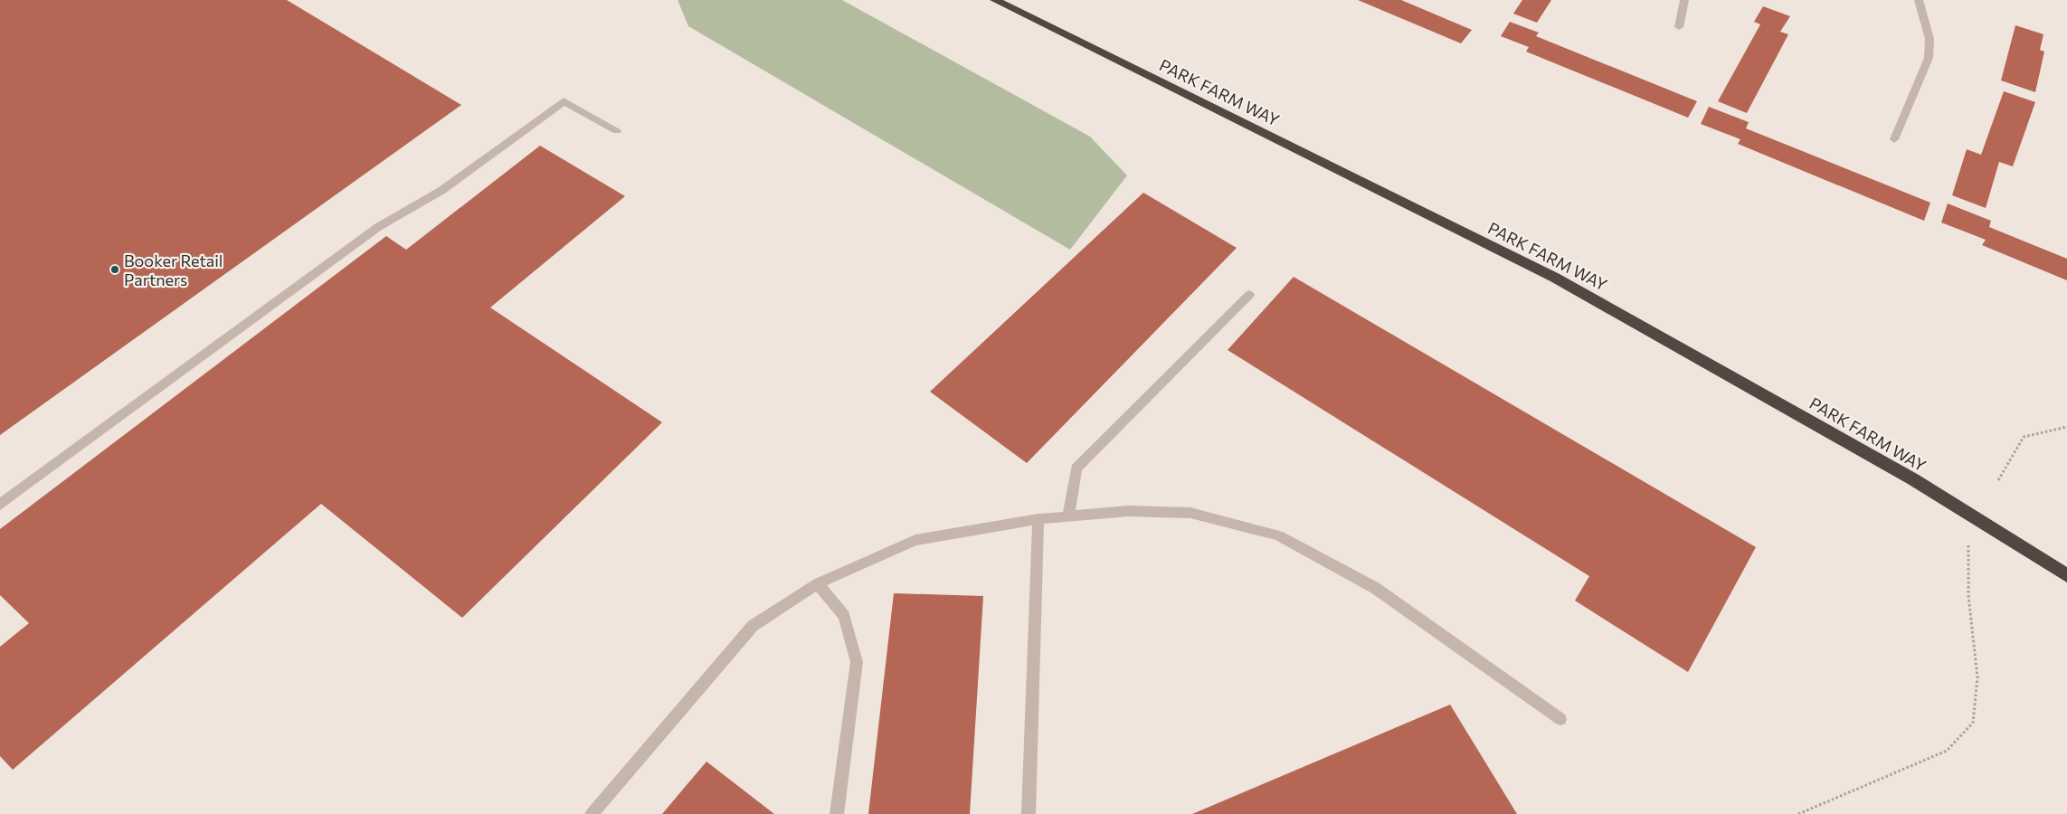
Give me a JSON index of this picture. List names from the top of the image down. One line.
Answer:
{"streets":{"highway":["PARK FARM WAY"]},"places":["Booker Retail Partners"]}
